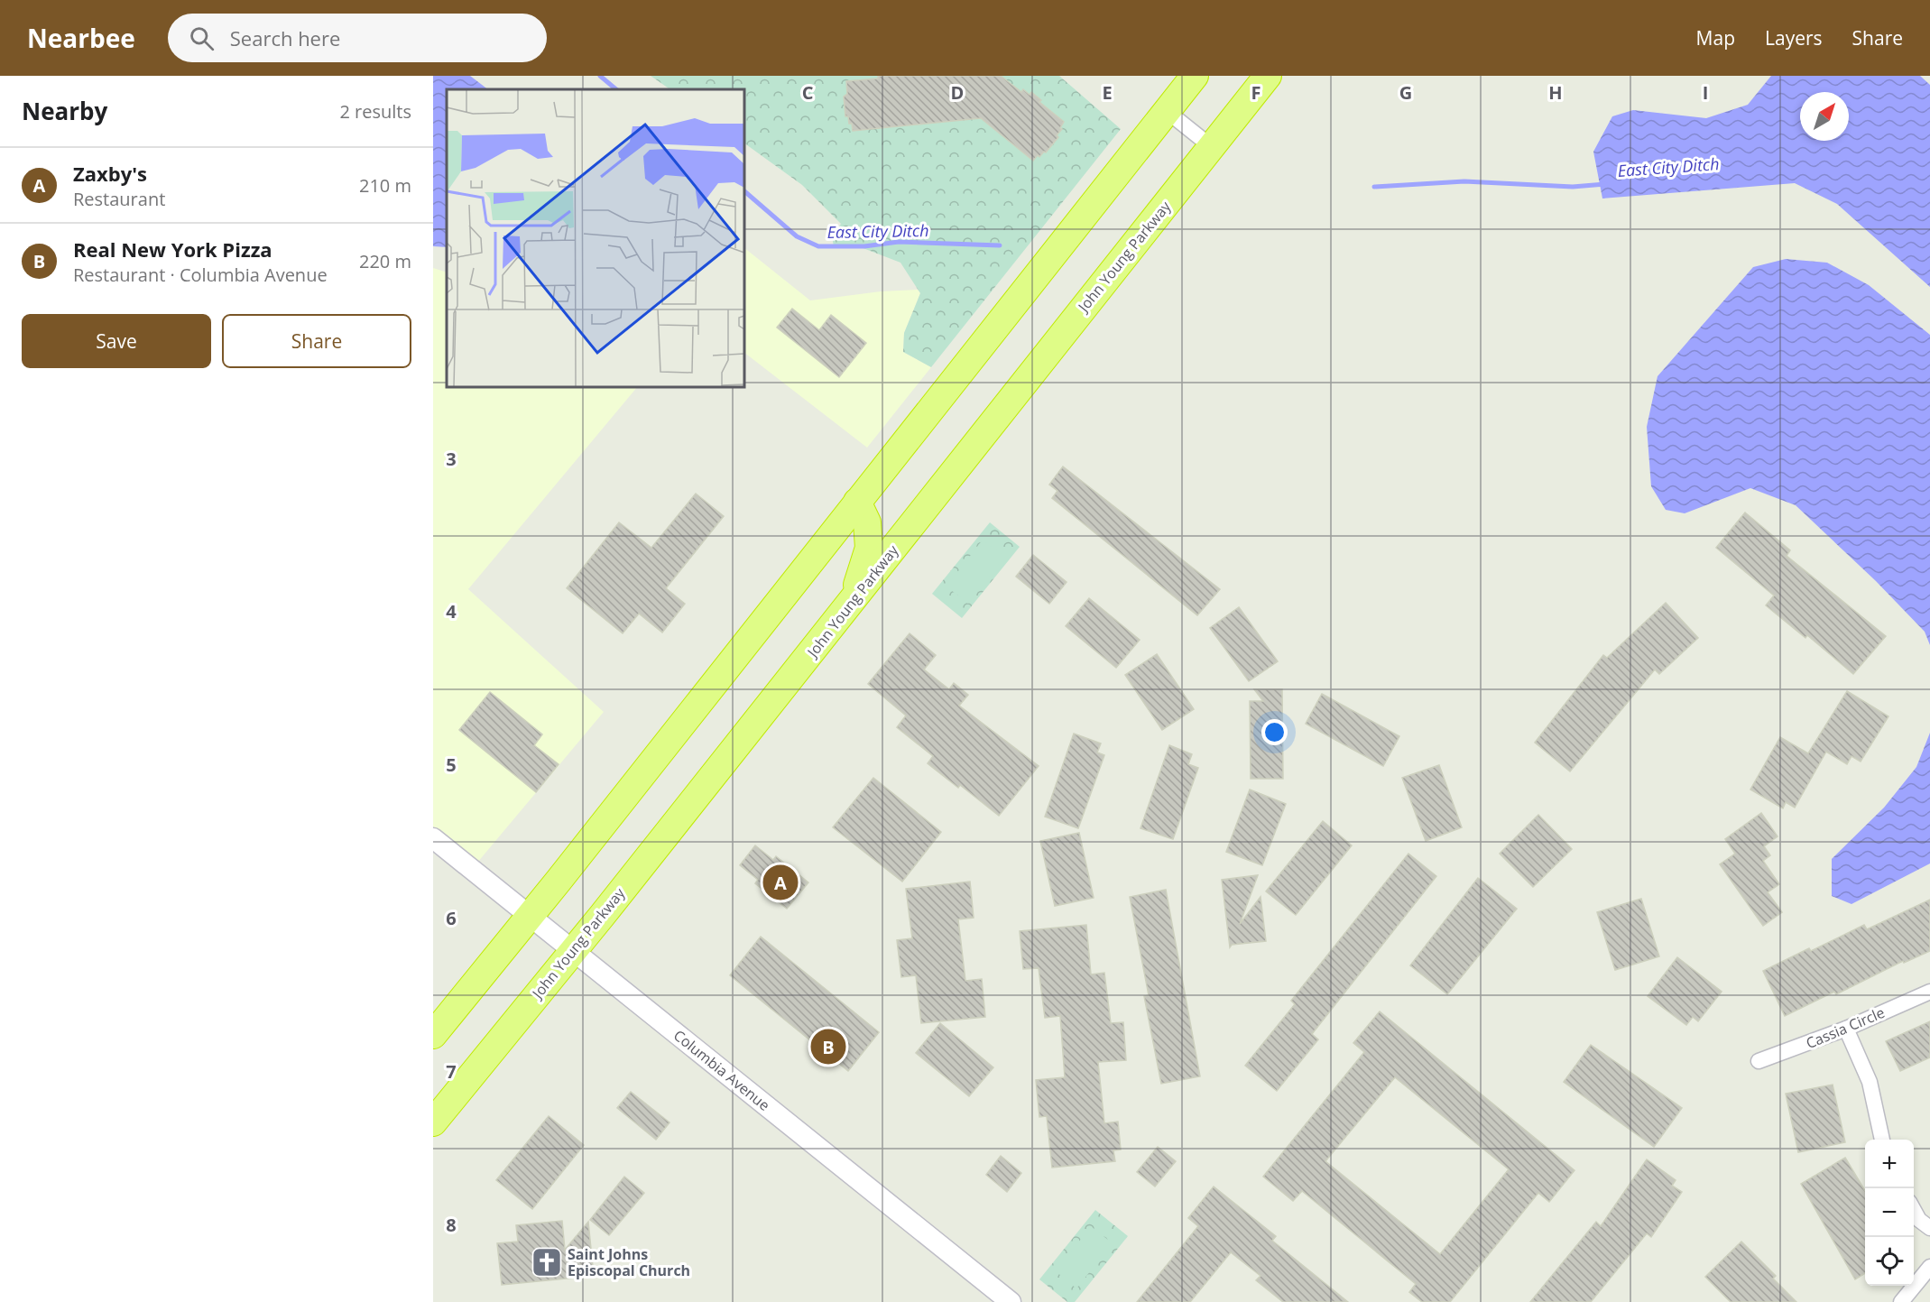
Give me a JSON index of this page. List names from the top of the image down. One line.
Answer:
{"streets":{"highway":["John Young Parkway"],"street":["Cassia Circle","Columbia Avenue"]},"crossings":[["John Young Parkway","Columbia Avenue"]],"water":["East City Ditch"],"places":{"church":["Saint Johns Episcopal Church"]},"north":"top right","page":{"header":"Nearbee","search":"Search here","nav":["Map","Layers","Share"],"heading":["Nearby","2 results"],"list":[{"mark":"A","name":"Zaxby's","note":"Restaurant","value":"210 m"},{"mark":"B","name":"Real New York Pizza","note":"Restaurant · Columbia Avenue","value":"220 m"}],"buttons":["Save","Share"],"pins":["A","B"],"map_buttons":["+","−"]},"grid":{"columns":["C","D","E","F","G","H","I"],"rows":["3","4","5","6","7","8"]}}
